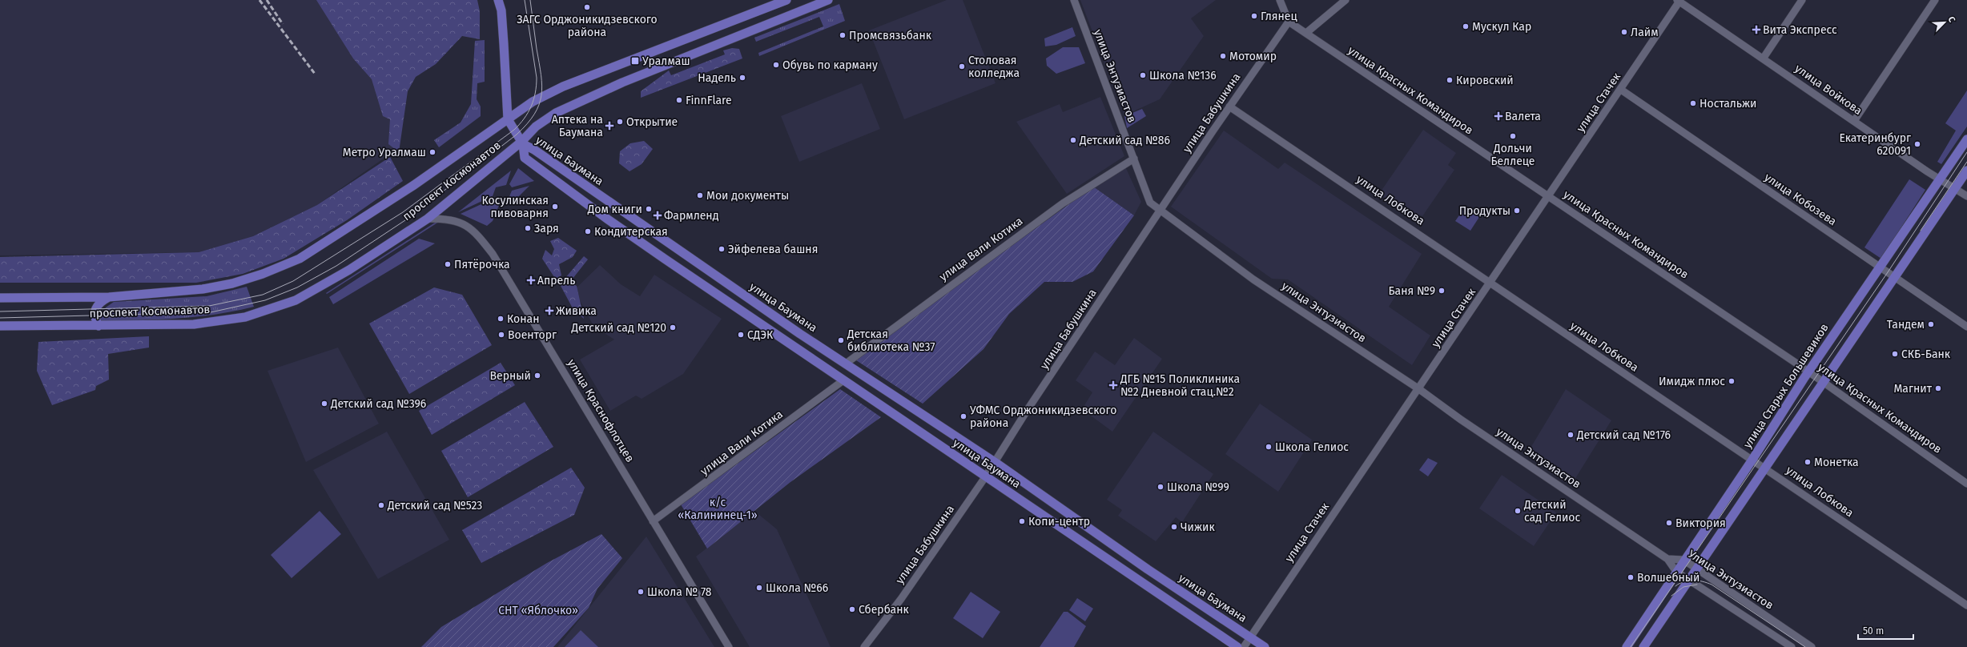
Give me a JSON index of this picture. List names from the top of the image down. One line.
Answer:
{"streets":{"main road":["улица Баумана","проспект Космонавтов","улица Старых Большевиков"],"street":["улица Энтузиастов","улица Войкова","улица Красных Командиров","улица Стачек","улица Бабушкина","улица Кобозева","улица Лобкова","улица Вали Котика","улица Краснофлотцев","Улица Энтузиастов"]},"crossings":[["улица Энтузиастов","улица Стачек"],["улица Энтузиастов","улица Бабушкина"],["улица Энтузиастов","улица Вали Котика"],["улица Энтузиастов","Улица Энтузиастов"],["улица Войкова","улица Стачек"],["улица Войкова","улица Старых Большевиков"],["улица Красных Командиров","улица Стачек"],["улица Красных Командиров","улица Бабушкина"],["улица Красных Командиров","улица Старых Большевиков"],["улица Стачек","улица Баумана"],["улица Стачек","улица Кобозева"],["улица Стачек","улица Лобкова"],["улица Бабушкина","улица Баумана"],["улица Бабушкина","улица Лобкова"],["улица Баумана","проспект Космонавтов"],["улица Баумана","улица Вали Котика"],["проспект Космонавтов","улица Краснофлотцев"],["улица Кобозева","улица Старых Большевиков"],["улица Лобкова","улица Старых Большевиков"],["улица Вали Котика","улица Краснофлотцев"],["улица Старых Большевиков","Улица Энтузиастов"]],"parks":["к/с «Калининец-1»","СНТ «Яблочко»"],"places":{"other":["ЗАГС Орджоникидзевского района","Глянец","Мускул Кар","Лайм","Промсвязьбанк","Мотомир","Обувь по карману","Столовая колледжа","Школа №136","Надель","Кировский","FinnFlare","Ностальжи","Открытие","Дольчи Беллеце","Детский сад №86","Екатеринбург 620091","Метро Уралмаш","Мои документы","Косулинская пивоварня","Дом книги","Продукты","Заря","Кондитерская","Эйфелева башня","Пятёрочка","Баня №9","Конан","Тандем","Детский сад №120","Военторг","СДЭК","Детская библиотека №37","СКБ-Банк","Верный","Имидж плюс","Магнит","Детский сад №396","УФМС Орджоникидзевского района","Детский сад №176","Школа Гелиос","Монетка","Школа №99","Детский сад №523","Детский сад Гелиос","Копи-центр","Виктория","Чижик","Волшебный","Школа №66","Школа № 78","Сбербанк"],"health":["Вита Экспресс","Валета","Аптека на Баумана","Фармленд","Апрель","Живика","ДГБ №15 Поликлиника №2 Дневной стац.№2"],"transit":["Уралмаш"]},"scale_bar":"50 m","north":"top right"}
